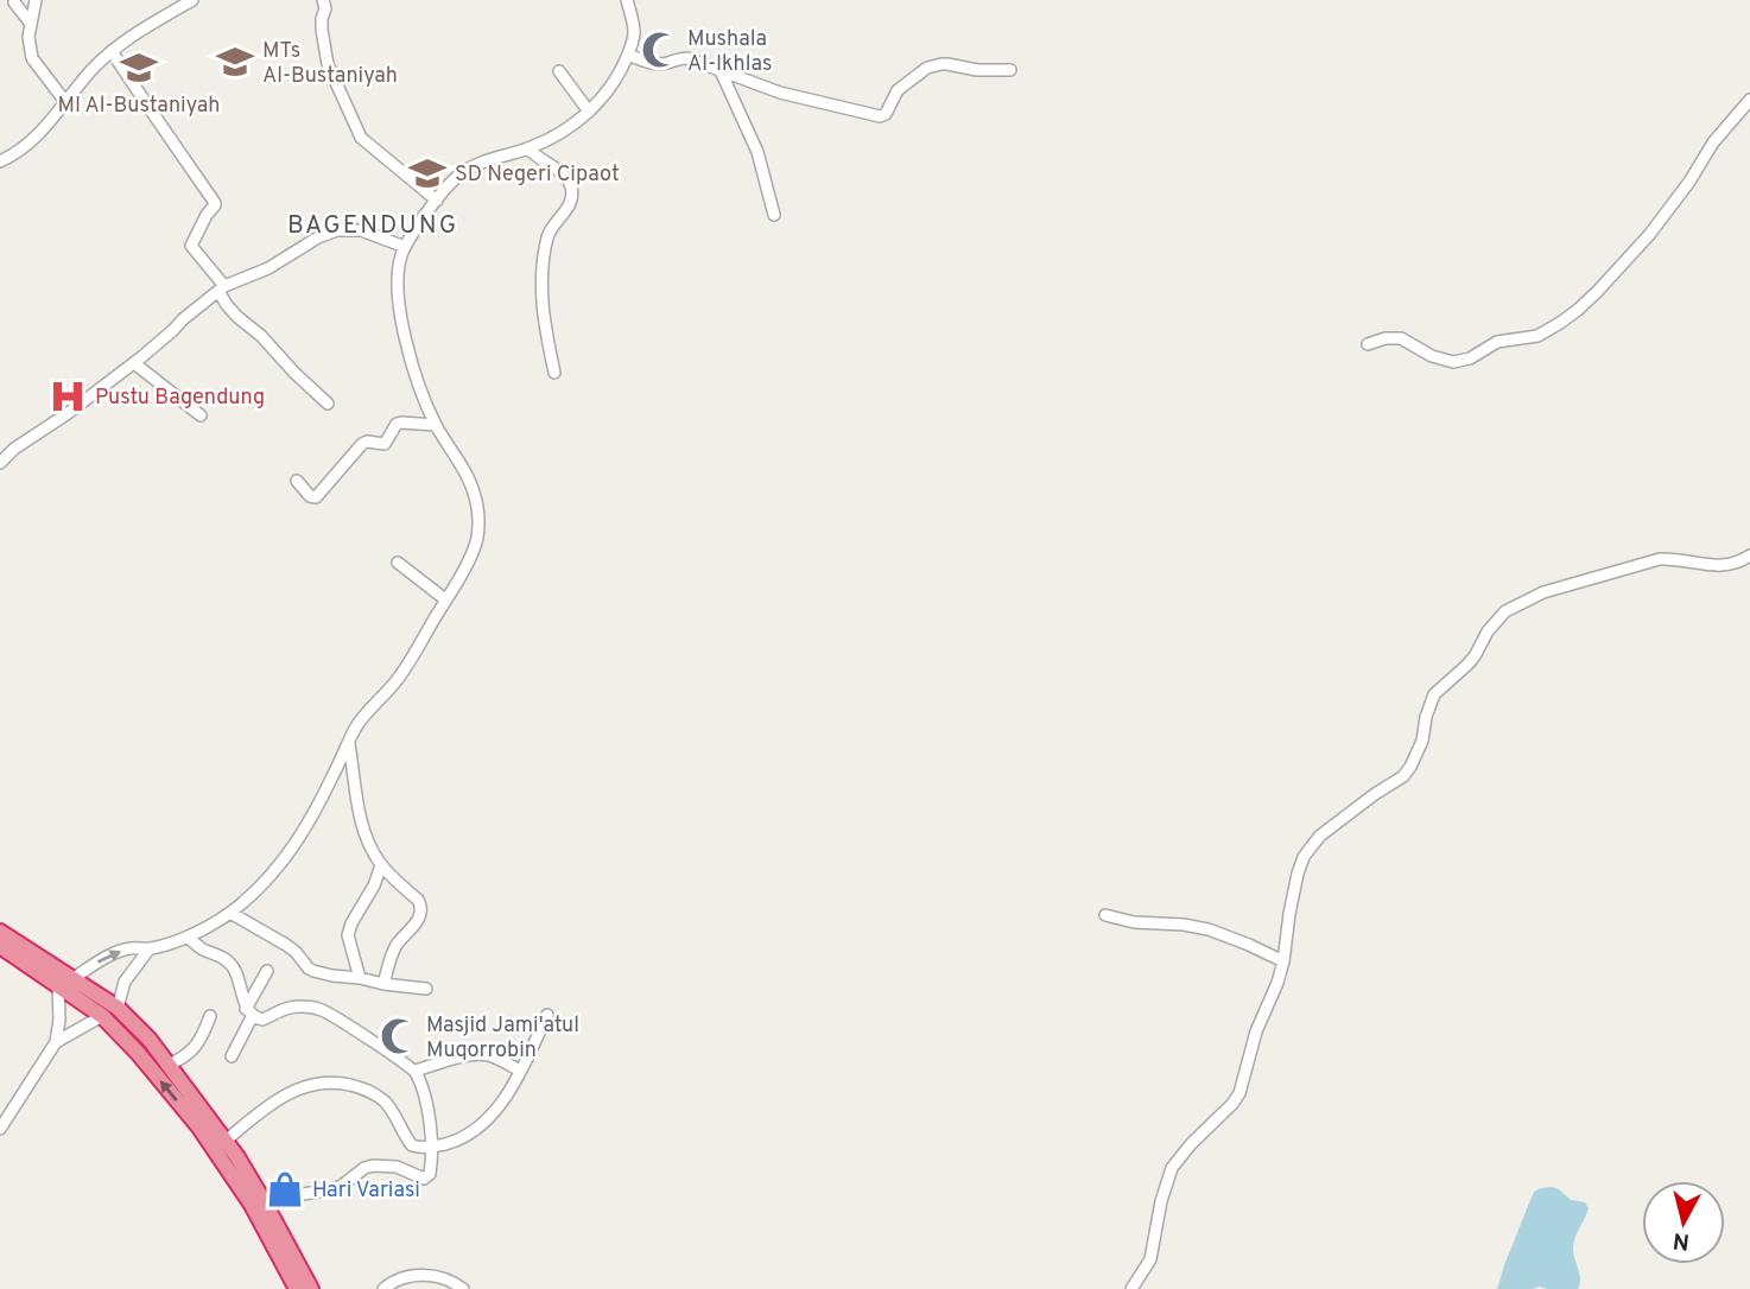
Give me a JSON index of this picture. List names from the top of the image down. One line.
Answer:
{"districts":["BAGENDUNG"],"places":{"mosque":["Mushala Al-Ikhlas","Masjid Jami'atul Muqorrobin"],"school or university":["MTs Al-Bustaniyah","MI Al-Bustaniyah","SD Negeri Cipaot"],"hospital":["Pustu Bagendung"],"shop":["Hari Variasi"]},"north":"bottom"}
